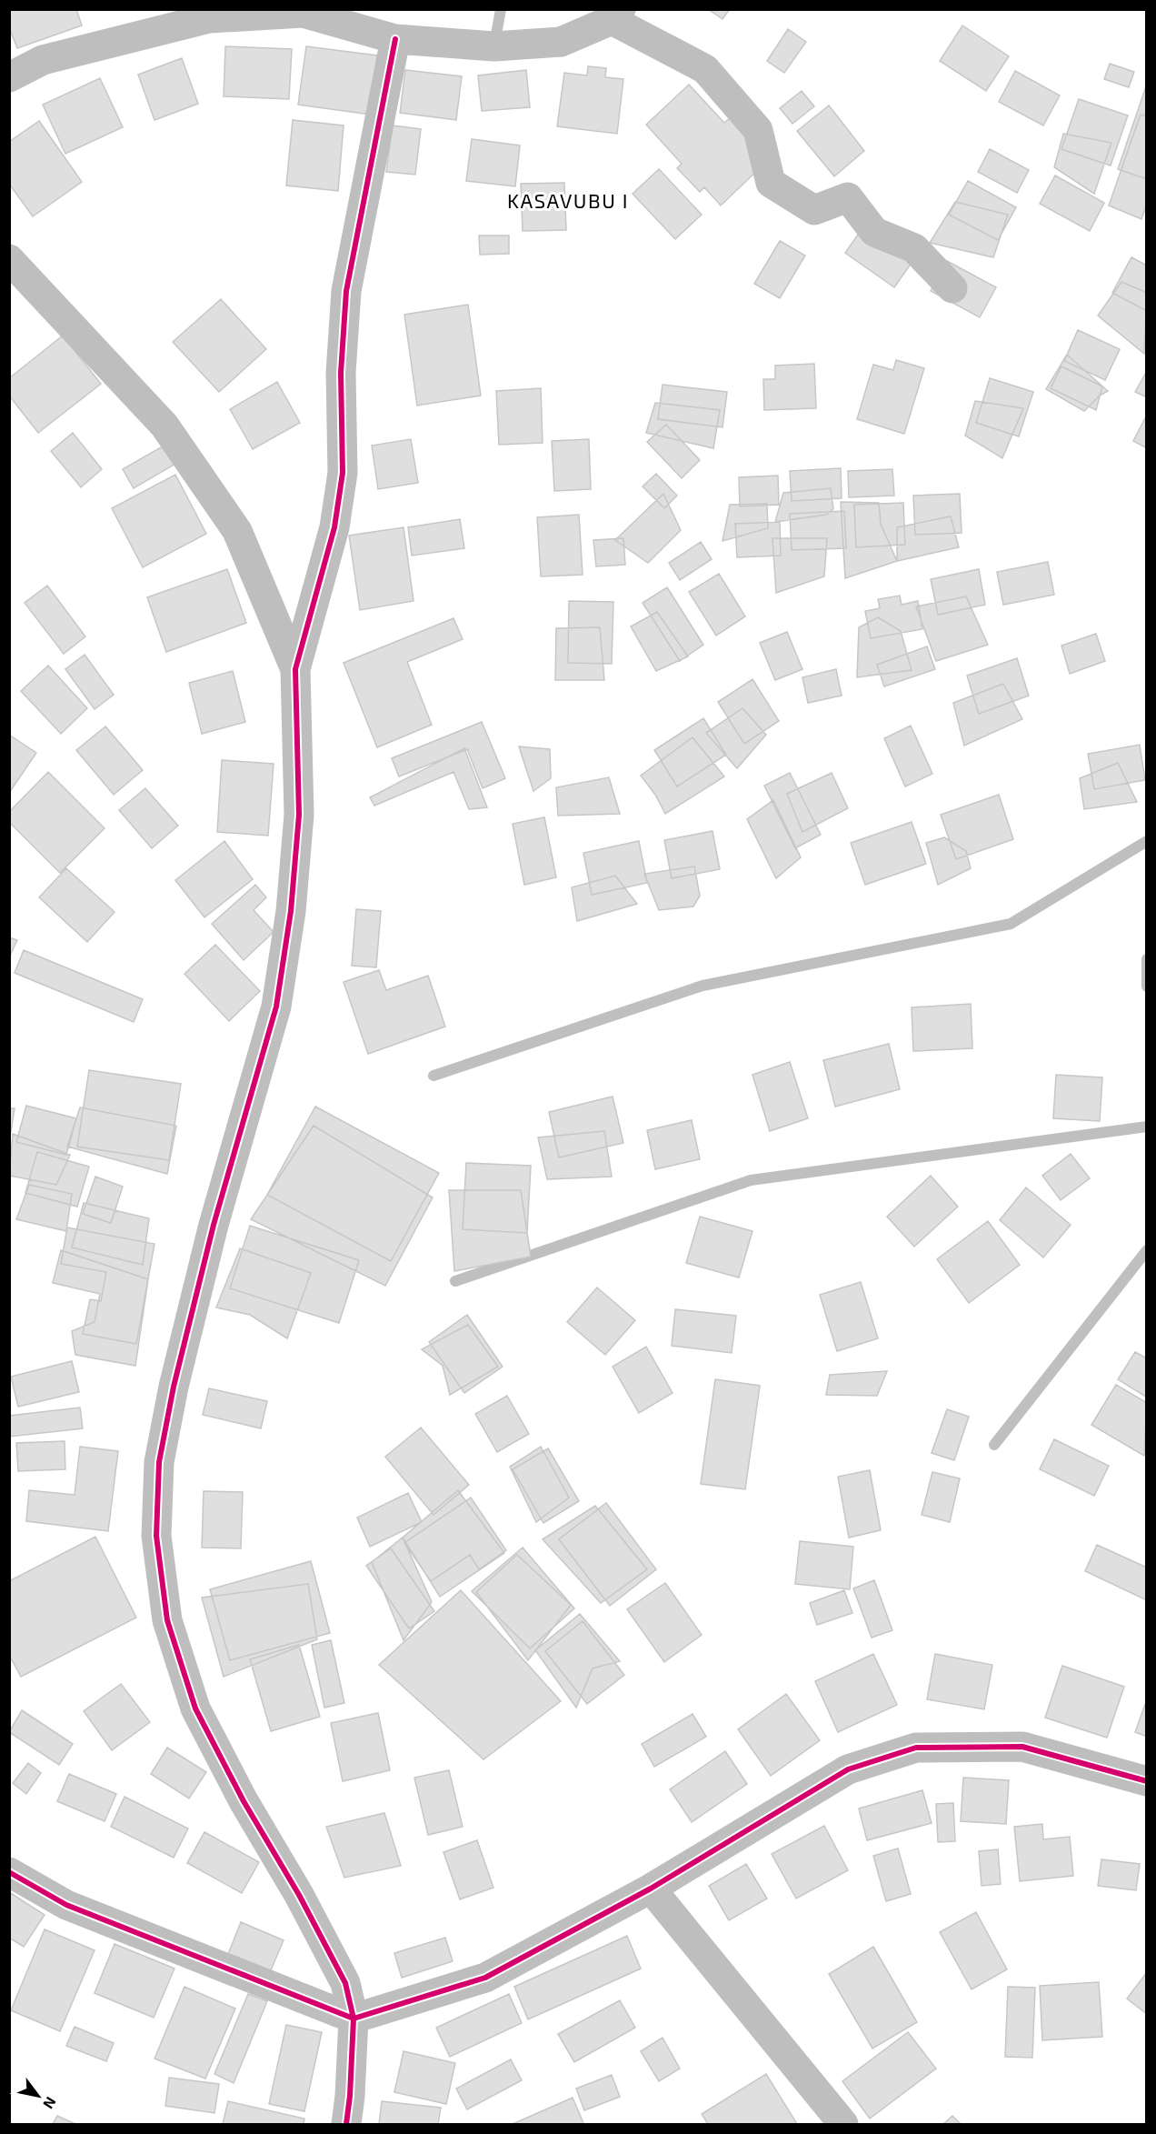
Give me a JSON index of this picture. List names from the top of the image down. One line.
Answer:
{"districts":["KASAVUBU I"],"north":"bottom right"}
